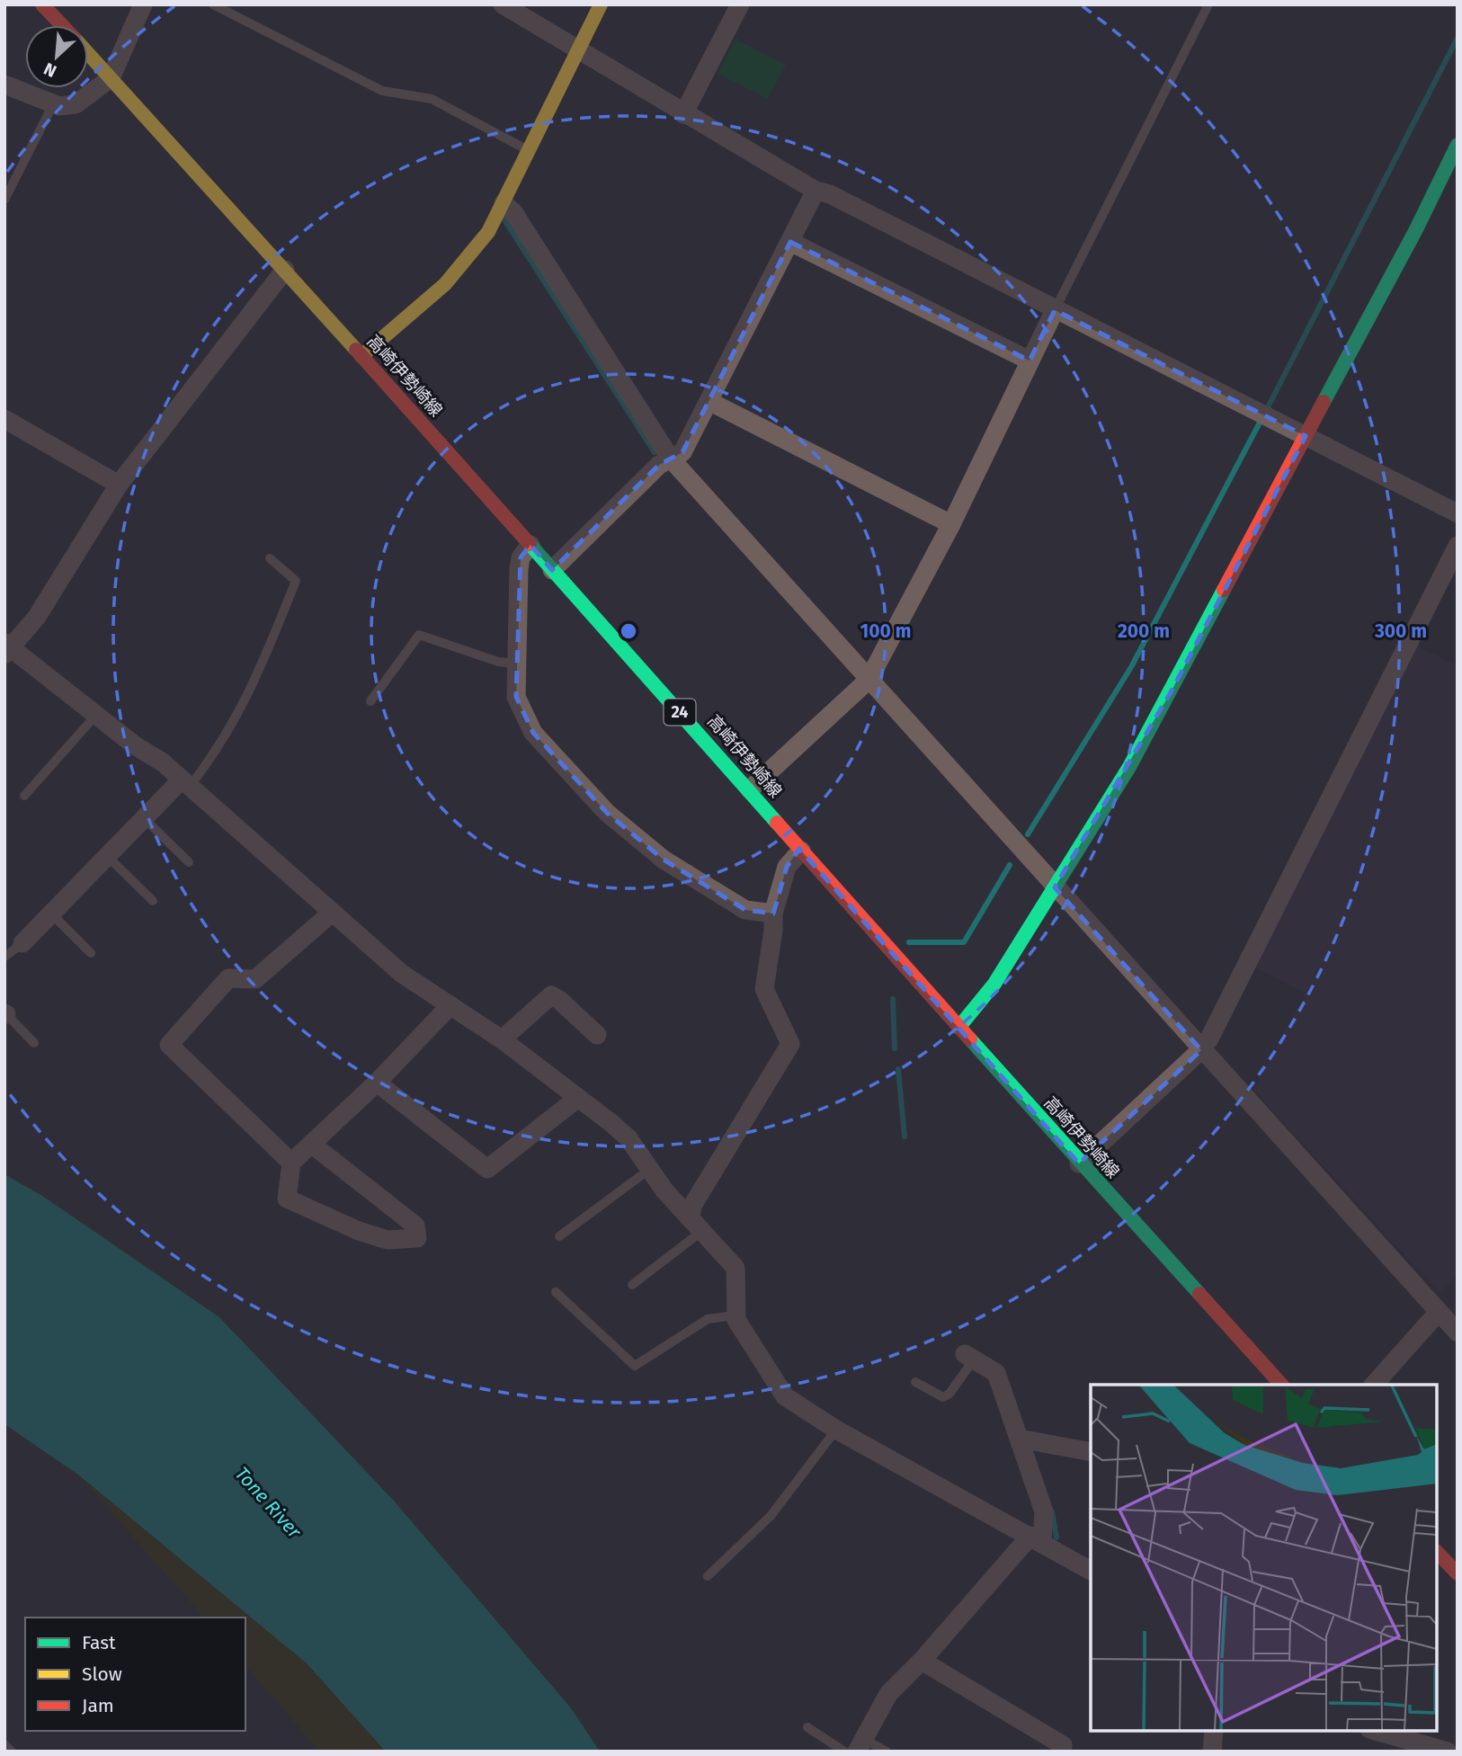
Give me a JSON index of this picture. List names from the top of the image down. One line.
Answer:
{"streets":{"main road":["高崎伊勢崎線","24"]},"water":["Tone River"],"legend":["Fast","Slow","Jam"],"north":"bottom left","rings":["100 m","200 m","300 m"]}
